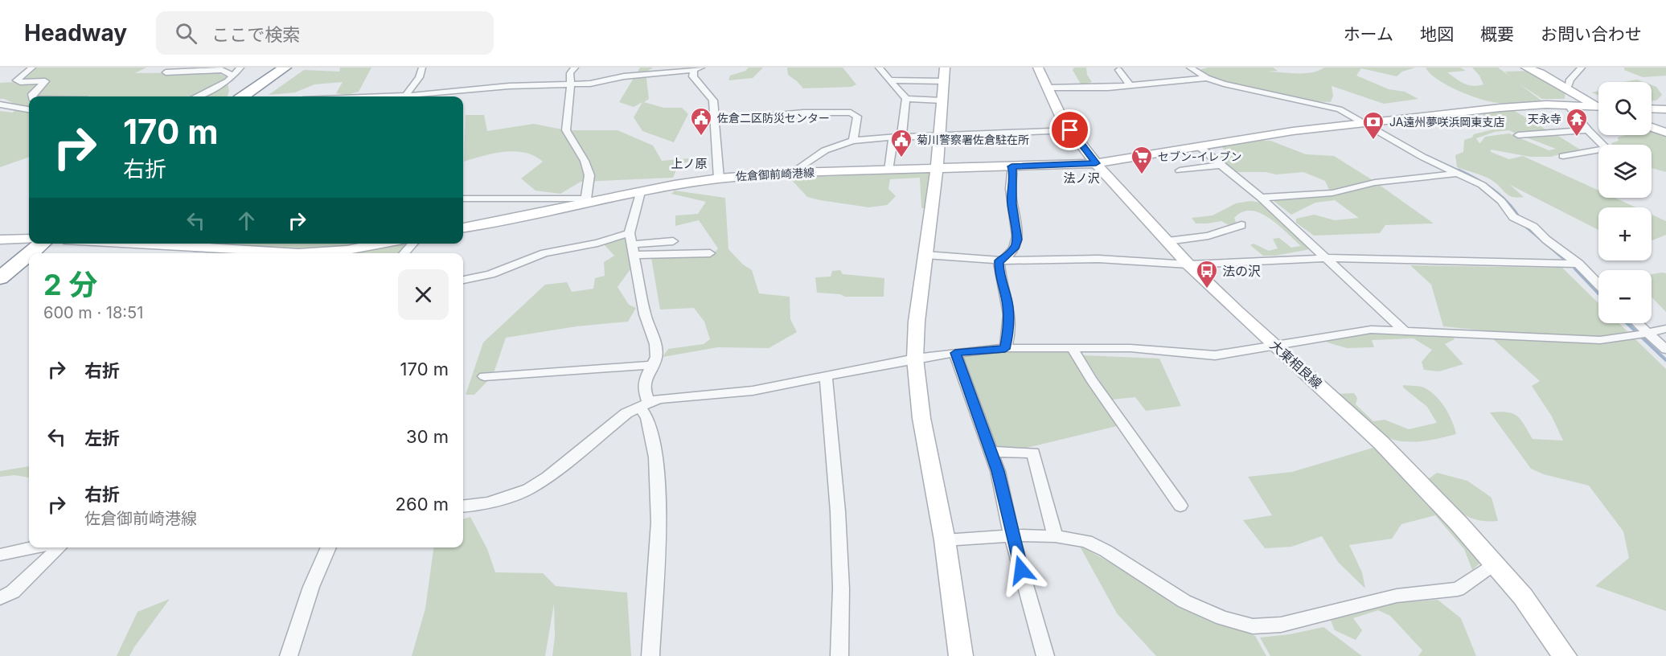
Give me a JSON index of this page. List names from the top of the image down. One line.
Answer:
{"streets":{"main road":["佐倉御前崎港線","大東相良線"]},"crossings":[["佐倉御前崎港線","大東相良線"]],"districts":["上ノ原","法ノ沢"],"places":{"public building":["佐倉二区防災センター","菊川警察署佐倉駐在所"],"temple":["天永寺"],"bank":["JA遠州夢咲浜岡東支店"],"supermarket":["セブン-イレブン"],"bus stop":["法の沢"]},"page":{"header":"Headway","search":"ここで検索","nav":["ホーム","地図","概要","お問い合わせ"],"map_buttons":["+","−"],"turn":["170 m","右折"],"heading":["2 分","600 m · 18:51"],"list":[{"name":"右折","value":"170 m"},{"name":"左折","value":"30 m"},{"name":"右折","note":"佐倉御前崎港線","value":"260 m"}]}}
